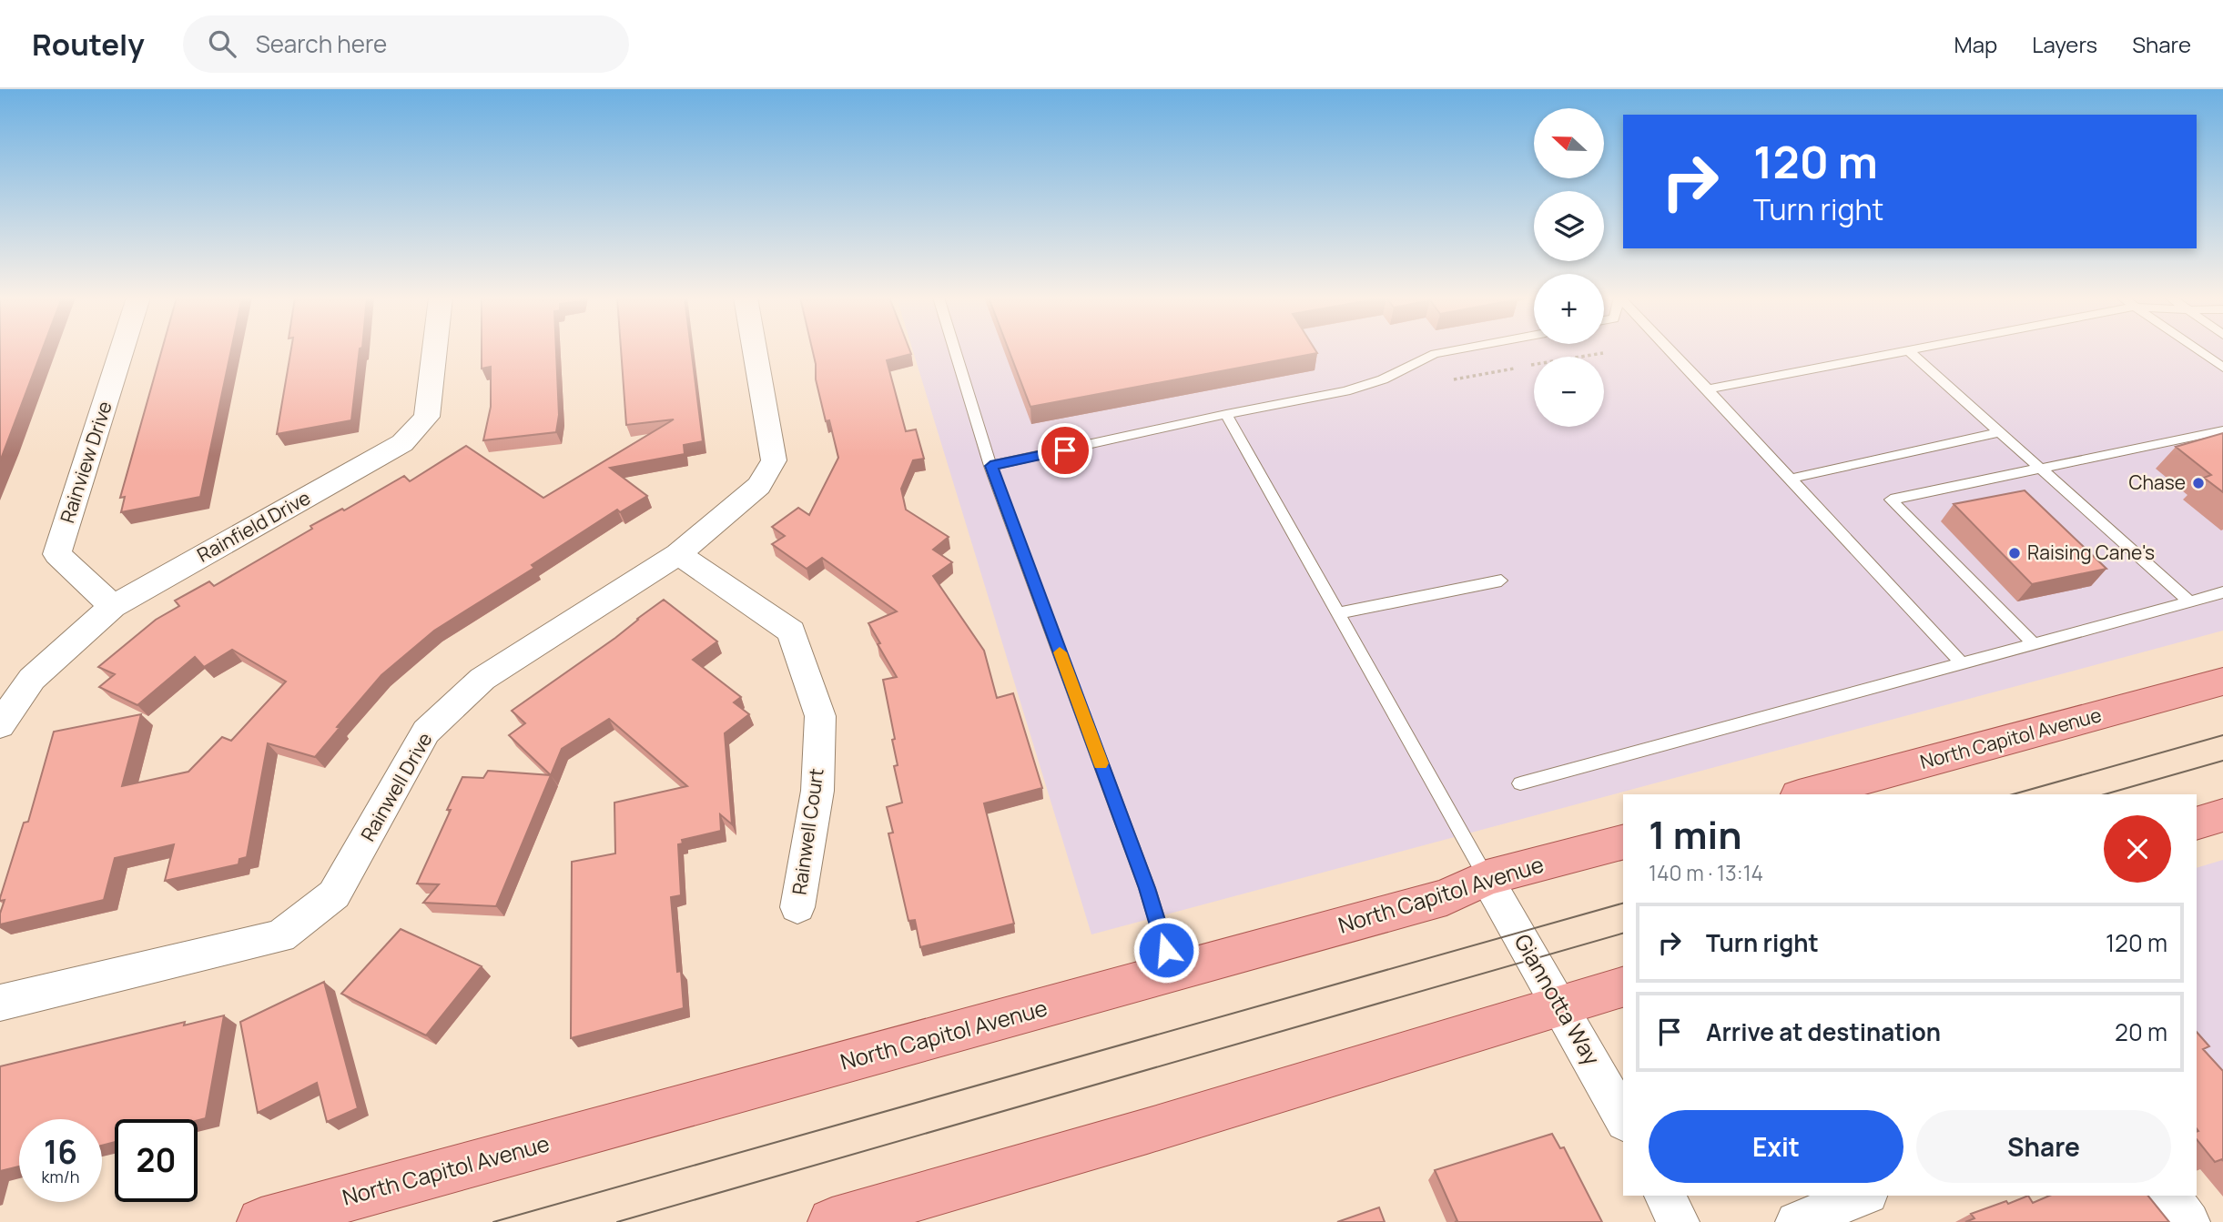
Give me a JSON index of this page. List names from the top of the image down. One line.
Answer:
{"streets":{"main road":["North Capitol Avenue"],"street":["Rainview Drive","Rainfield Drive","Rainwell Drive","Rainwell Court","Giannotta Way"]},"crossings":[["Rainview Drive","Rainfield Drive"],["North Capitol Avenue","Giannotta Way"],["Rainwell Drive","Rainwell Court"]],"places":["Chase","Raising Cane's"],"north":"left","page":{"header":"Routely","search":"Search here","nav":["Map","Layers","Share"],"map_buttons":["+","−"],"turn":["120 m","Turn right"],"heading":["1 min","140 m · 13:14"],"list":[{"name":"Turn right","value":"120 m"},{"name":"Arrive at destination","value":"20 m"}],"buttons":["Exit","Share"],"speed":"16 km/h","limit":"20"}}
